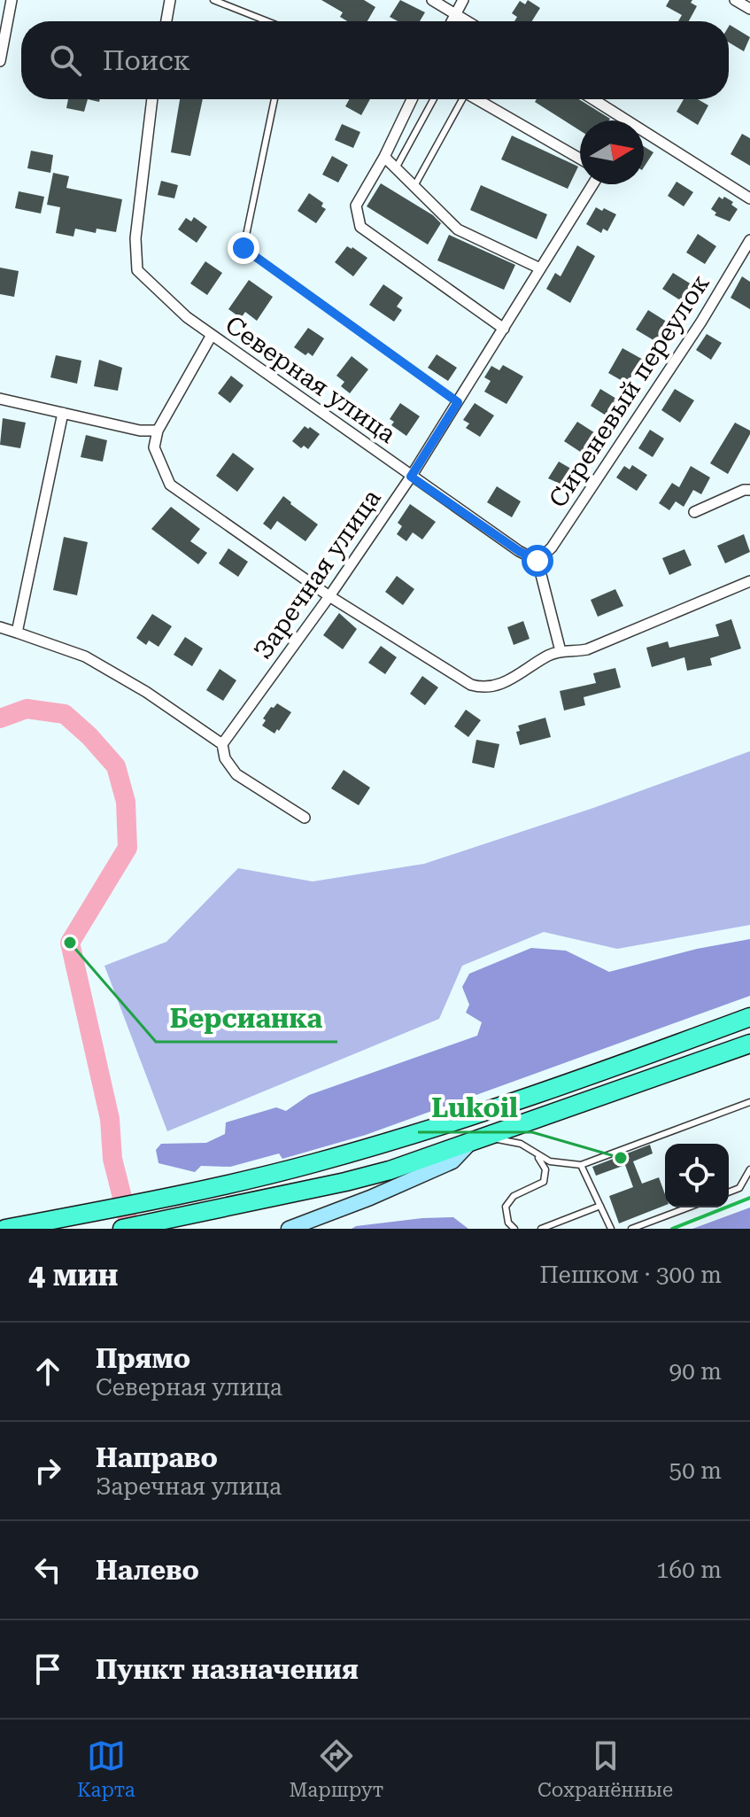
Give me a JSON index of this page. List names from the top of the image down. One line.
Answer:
{"streets":{"street":["Северная улица","Сиреневый переулок","Заречная улица"]},"crossings":[["Северная улица","Сиреневый переулок"],["Северная улица","Заречная улица"]],"places":["Берсианка","Lukoil"],"north":"right","page":{"search":"Поиск","heading":["4 мин","Пешком · 300 m"],"list":[["Прямо","Северная улица","90 m"],["Направо","Заречная улица","50 m"],["Налево","160 m"],"Пункт назначения"],"nav":["Карта","Маршрут","Сохранённые"]}}
